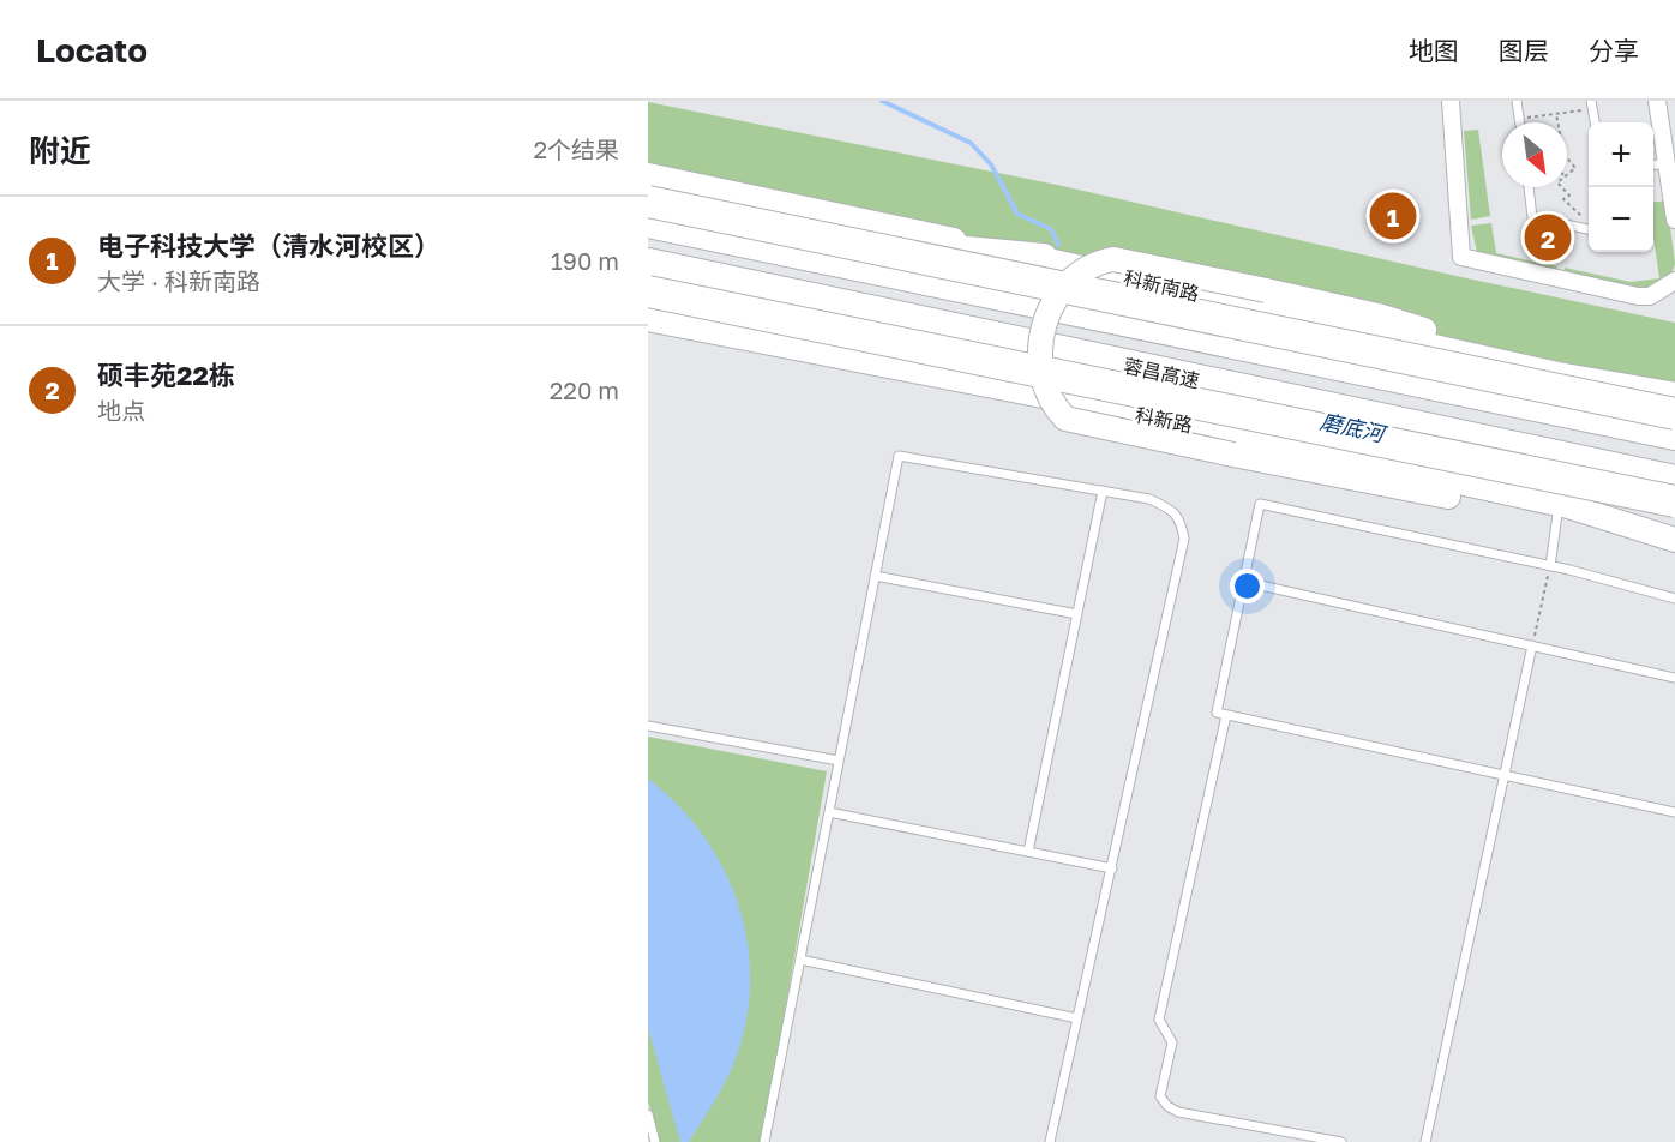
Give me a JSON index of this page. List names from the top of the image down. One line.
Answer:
{"streets":{"highway":["蓉昌高速"],"main road":["科新南路","科新路"]},"water":["磨底河"],"north":"bottom right","page":{"header":"Locato","nav":["地图","图层","分享"],"heading":["附近","2个结果"],"map_buttons":["+","−"],"pins":["1","2"],"list":[{"mark":"1","name":"电子科技大学（清水河校区）","note":"大学 · 科新南路","value":"190 m"},{"mark":"2","name":"硕丰苑22栋","note":"地点","value":"220 m"}]}}
